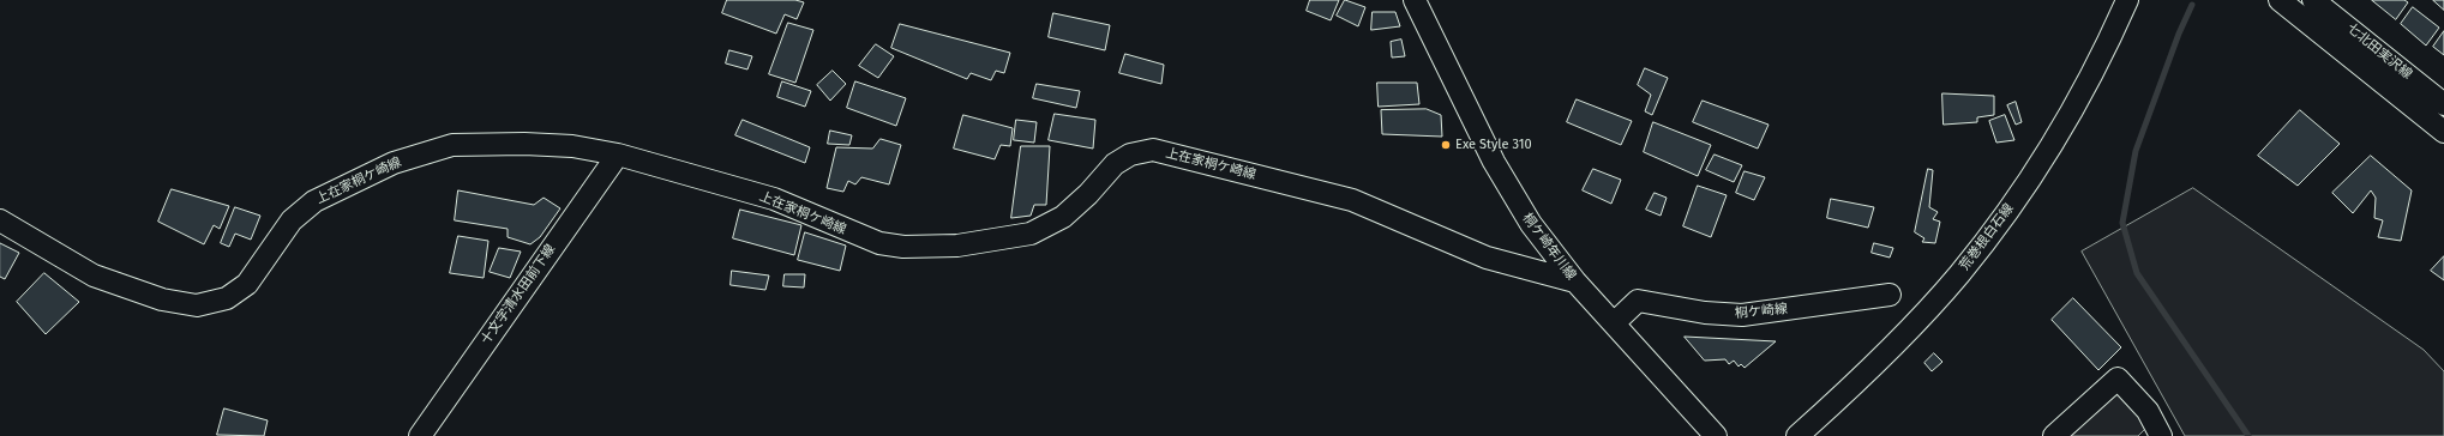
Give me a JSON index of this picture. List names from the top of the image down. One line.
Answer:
{"streets":{"street":["七北田実沢線","上在家桐ケ崎線","荒巻根白石線","桐ケ崎年川線","十文字清水田前下線","桐ケ崎線"]},"crossings":[["上在家桐ケ崎線","桐ケ崎年川線"],["上在家桐ケ崎線","十文字清水田前下線"],["桐ケ崎年川線","桐ケ崎線"]],"places":["Exe Style 310"]}
